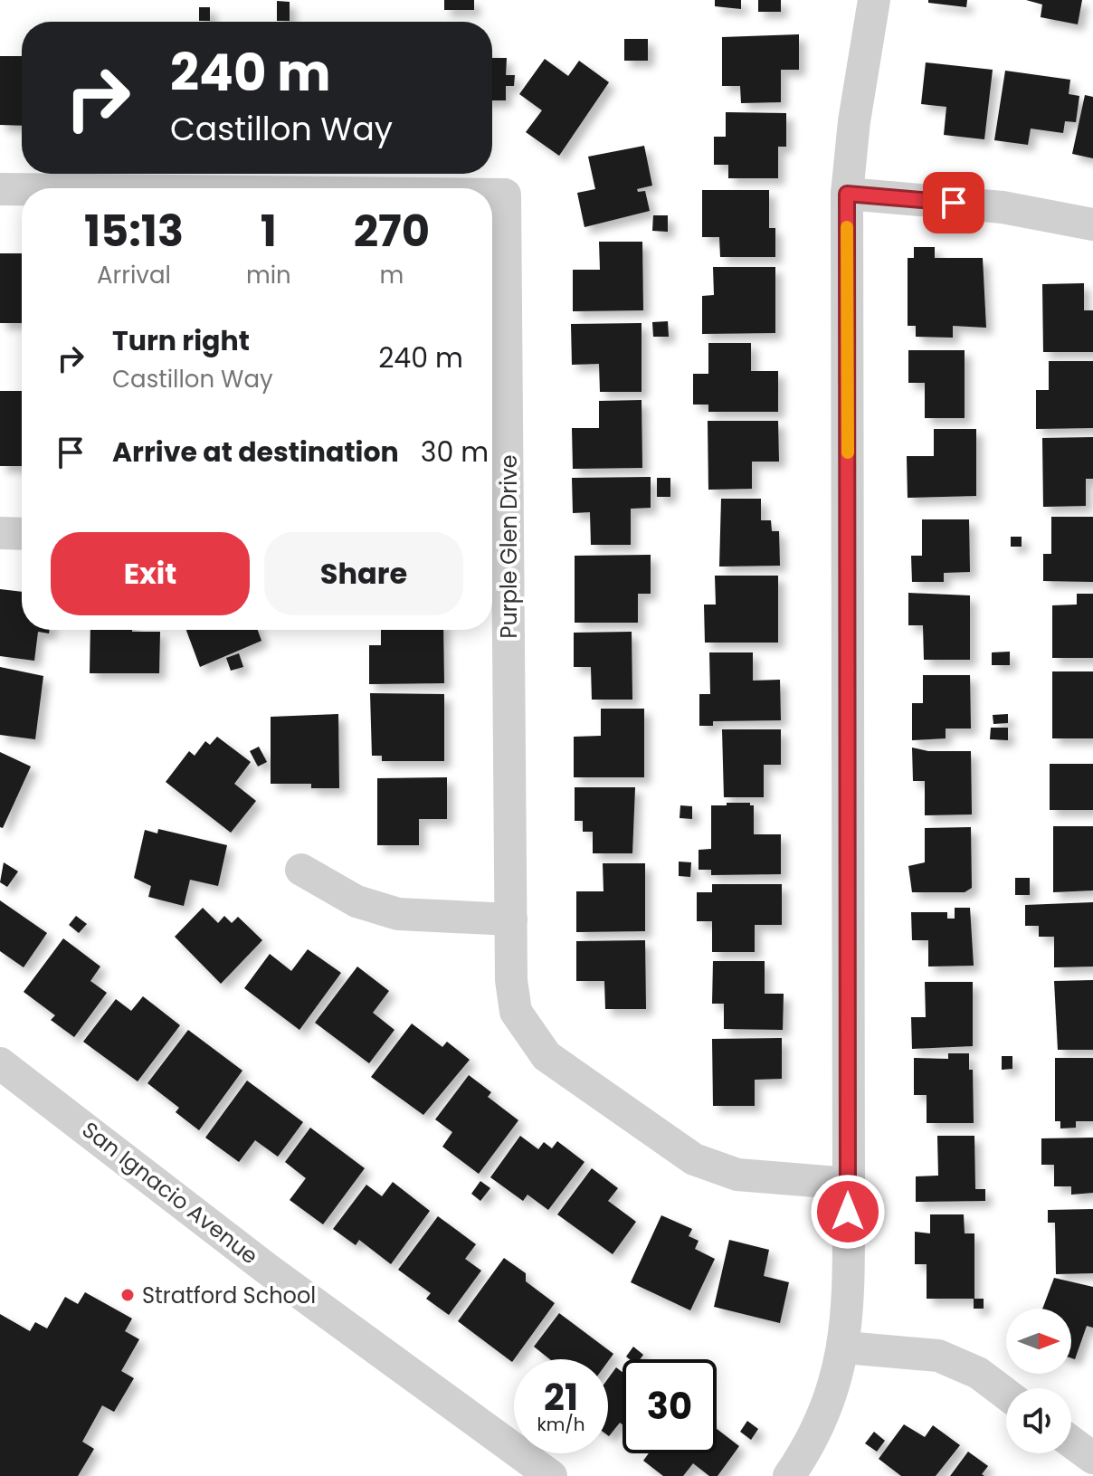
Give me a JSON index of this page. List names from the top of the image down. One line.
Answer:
{"streets":{"street":["Purple Glen Drive","San Ignacio Avenue"]},"places":["Stratford School"],"north":"right","page":{"turn":["240 m","Castillon Way"],"eta":["15:13","Arrival","1","min","270","m"],"list":[{"name":"Turn right","note":"Castillon Way","value":"240 m"},{"name":"Arrive at destination","value":"30 m"}],"buttons":["Exit","Share"],"speed":"21 km/h","limit":"30"}}
